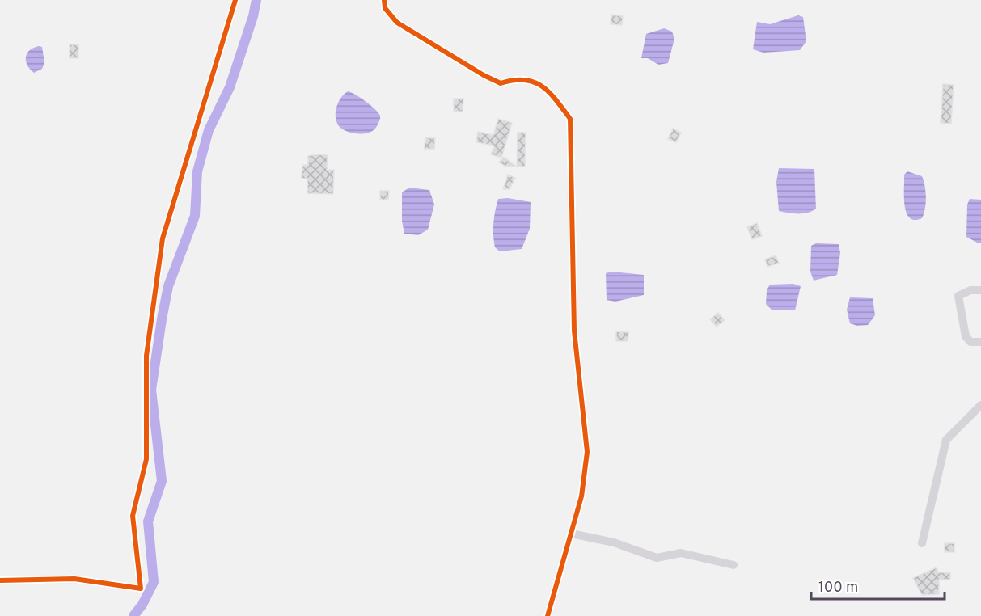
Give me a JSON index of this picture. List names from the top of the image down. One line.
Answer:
{"scale_bar":"100 m"}
